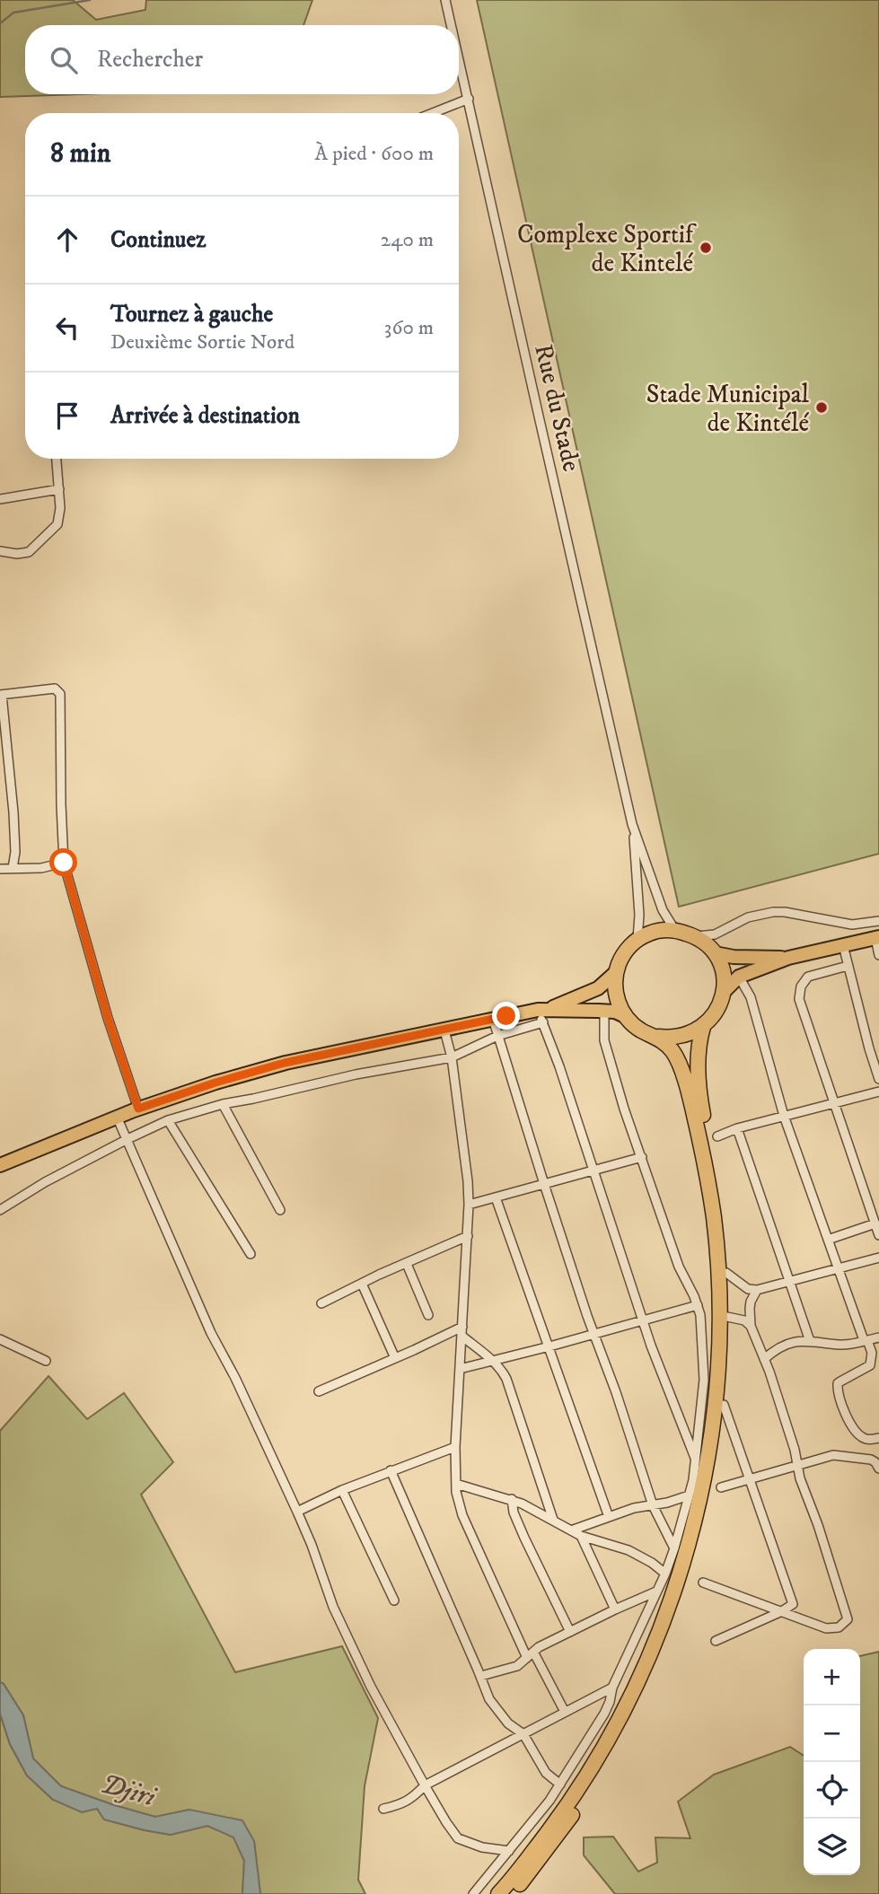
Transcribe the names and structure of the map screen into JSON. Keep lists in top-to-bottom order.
{
  "streets": {
    "street": ["Rue du Stade"]
  },
  "water": ["Djiri"],
  "places": ["Complexe Sportif de Kintelé", "Stade Municipal de Kintélé"],
  "page": {
    "search": "Rechercher",
    "heading": ["8 min", "À pied · 600 m"],
    "list": [
      ["Continuez", "240 m"],
      ["Tournez à gauche", "Deuxième Sortie Nord", "360 m"],
      "Arrivée à destination"
    ],
    "map_buttons": ["+", "−"]
  }
}
